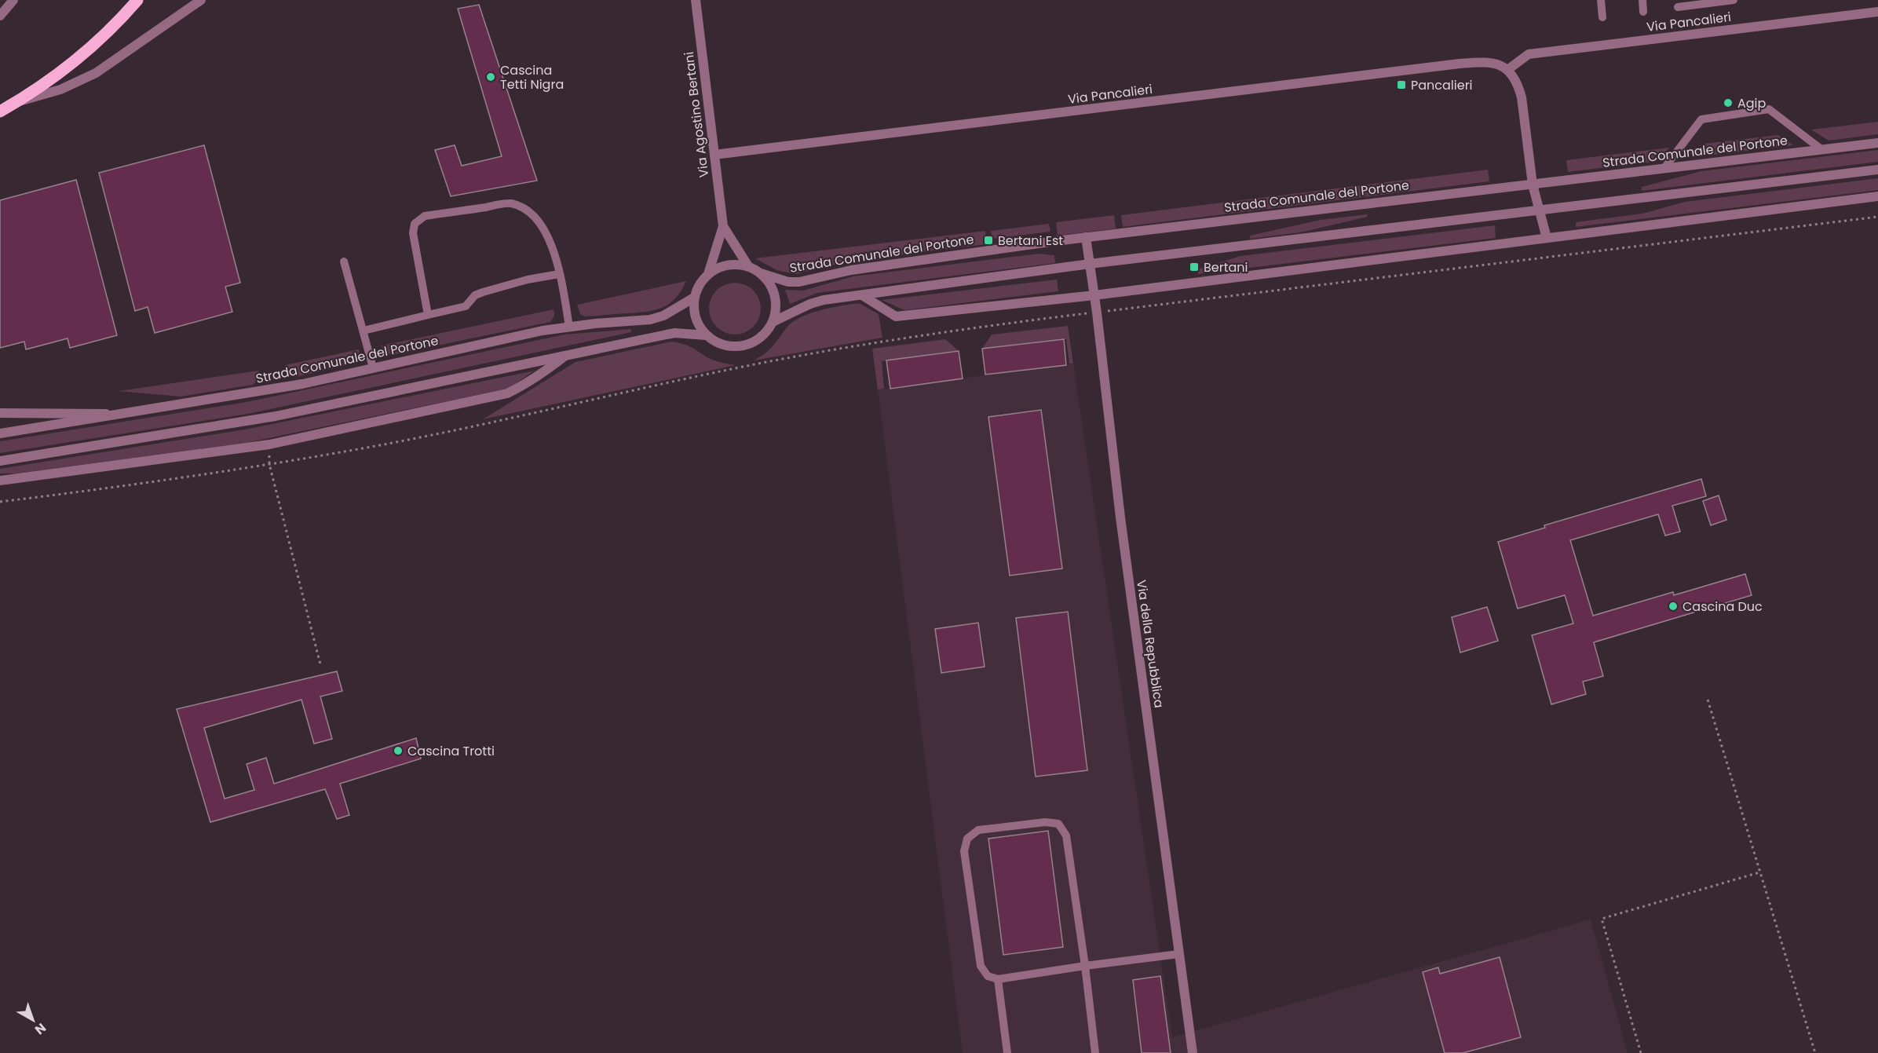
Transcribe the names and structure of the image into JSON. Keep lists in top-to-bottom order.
{
  "streets": {
    "street": [
      "Via Pancalieri",
      "Via Agostino Bertani",
      "Strada Comunale del Portone",
      "Via della Repubblica"
    ]
  },
  "crossings": [
    ["Via Pancalieri", "Via Agostino Bertani"],
    ["Via Agostino Bertani", "Strada Comunale del Portone"],
    ["Strada Comunale del Portone", "Via della Repubblica"]
  ],
  "places": {
    "other": [
      "Cascina Tetti Nigra",
      "Agip",
      "Cascina Duc",
      "Cascina Trotti"
    ],
    "transit": ["Pancalieri", "Bertani Est", "Bertani"]
  },
  "north": "bottom right"
}
